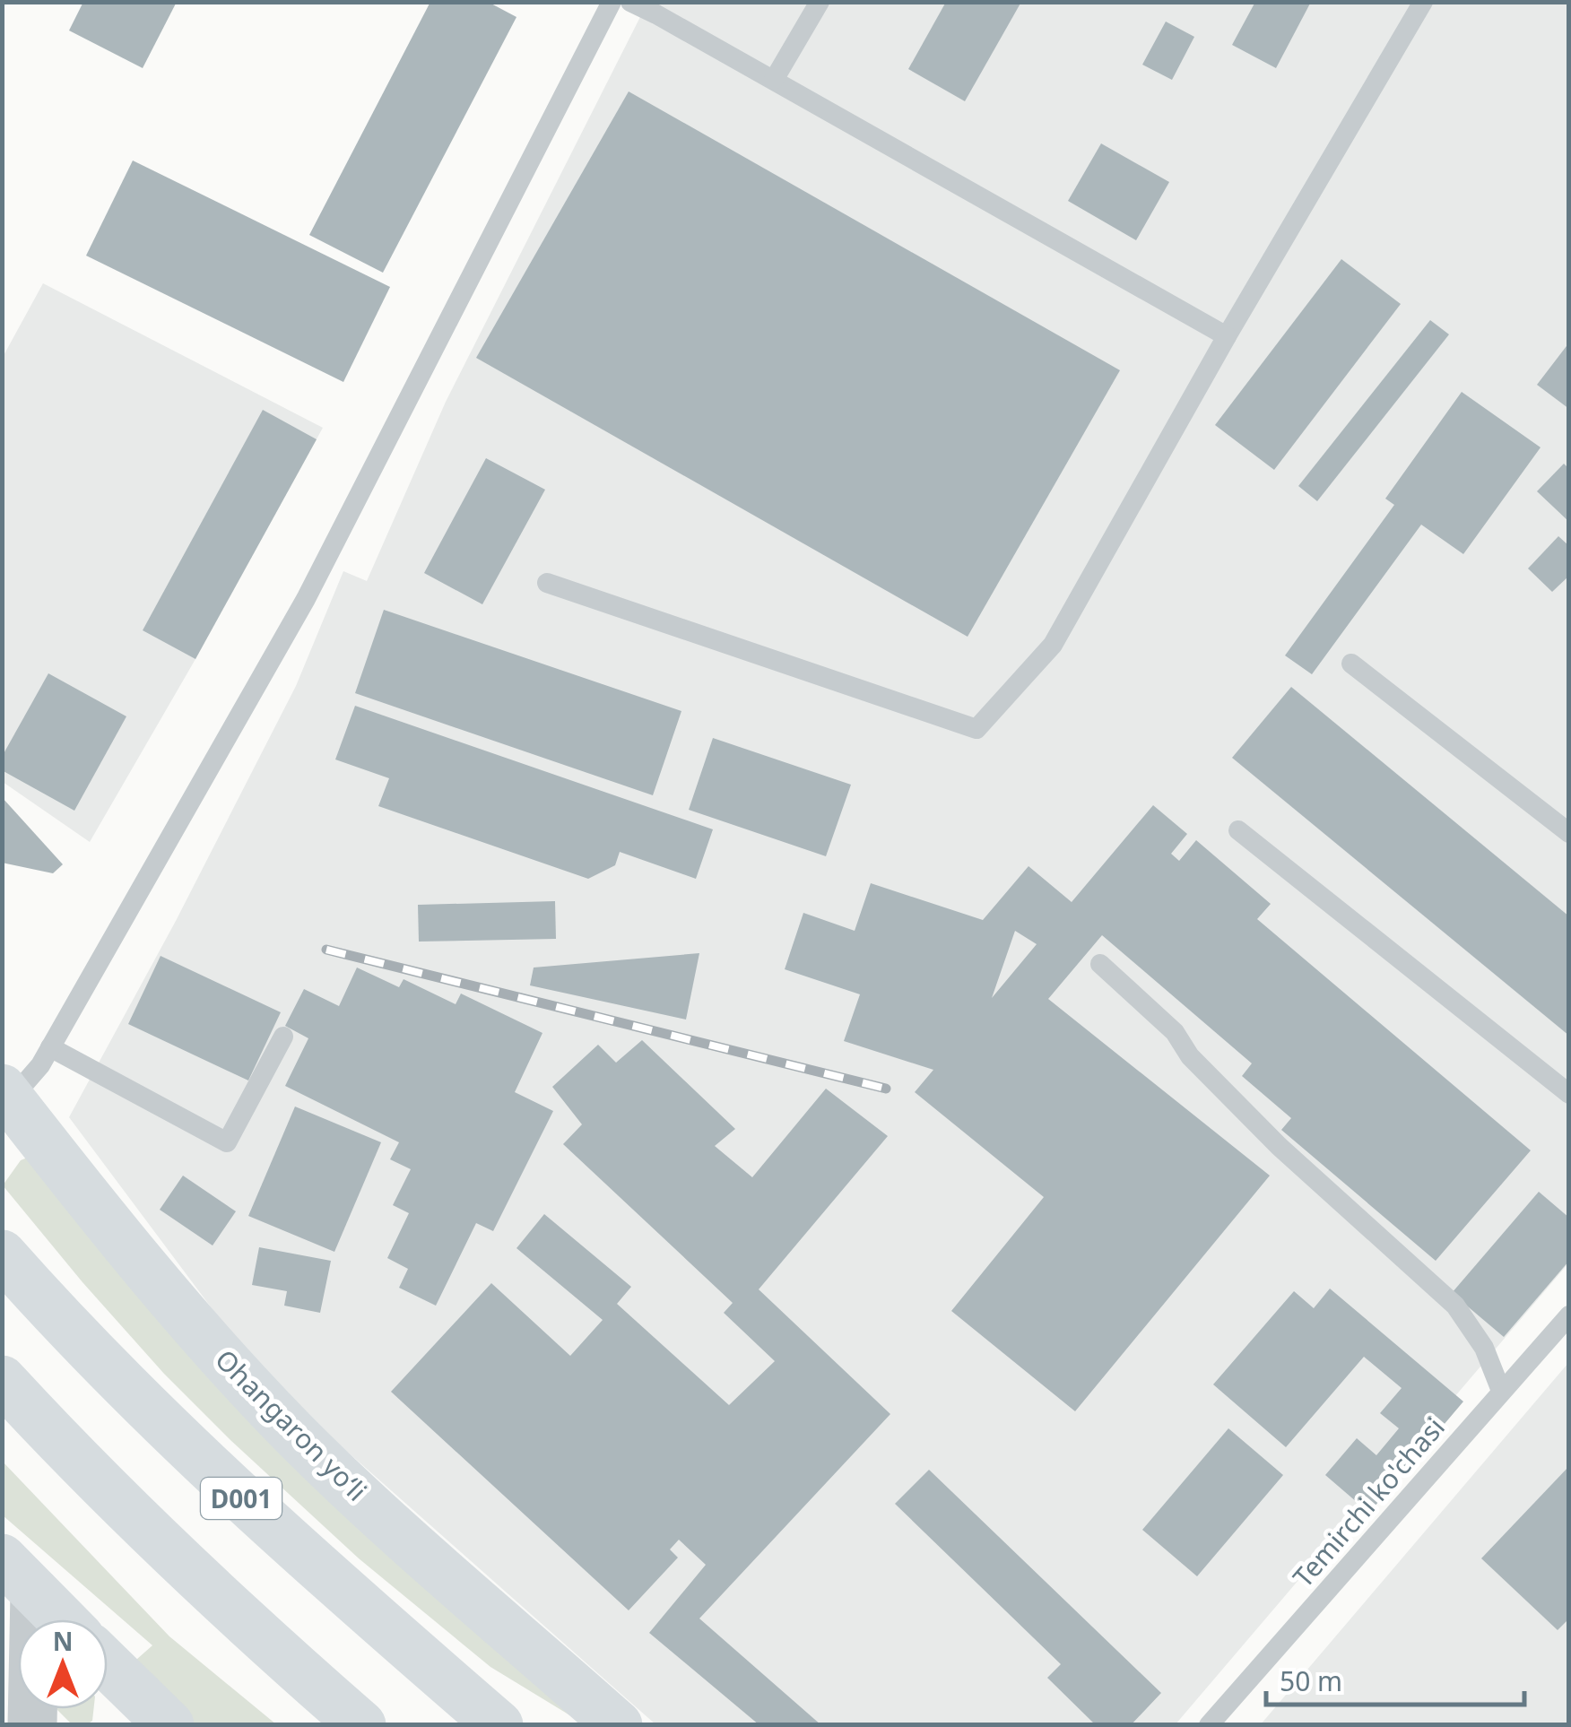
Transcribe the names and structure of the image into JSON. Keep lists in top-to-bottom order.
{
  "streets": {
    "main road": ["Ohangaron yoʻli", "D001"],
    "lane": ["Temirchi ko'chasi"]
  },
  "scale_bar": "50 m",
  "north": "top"
}
